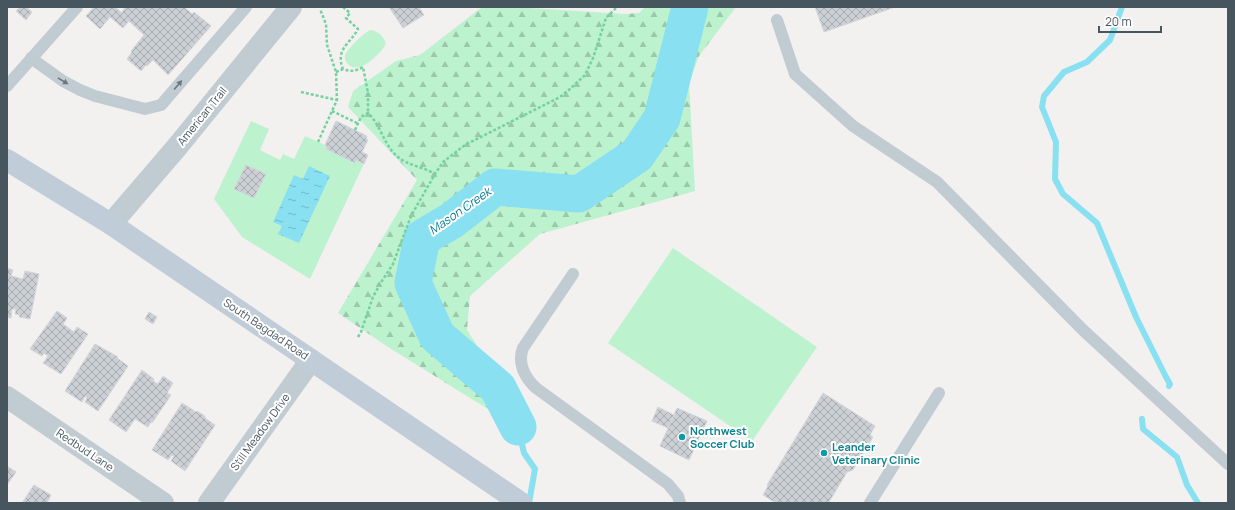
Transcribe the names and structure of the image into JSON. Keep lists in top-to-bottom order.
{
  "streets": {
    "main road": ["South Bagdad Road"],
    "street": ["American Trail", "Still Meadow Drive", "Redbud Lane"]
  },
  "crossings": [
    ["American Trail", "South Bagdad Road"],
    ["South Bagdad Road", "Still Meadow Drive"]
  ],
  "water": ["Mason Creek"],
  "places": ["Northwest Soccer Club", "Leander Veterinary Clinic"],
  "scale_bar": "20 m"
}
